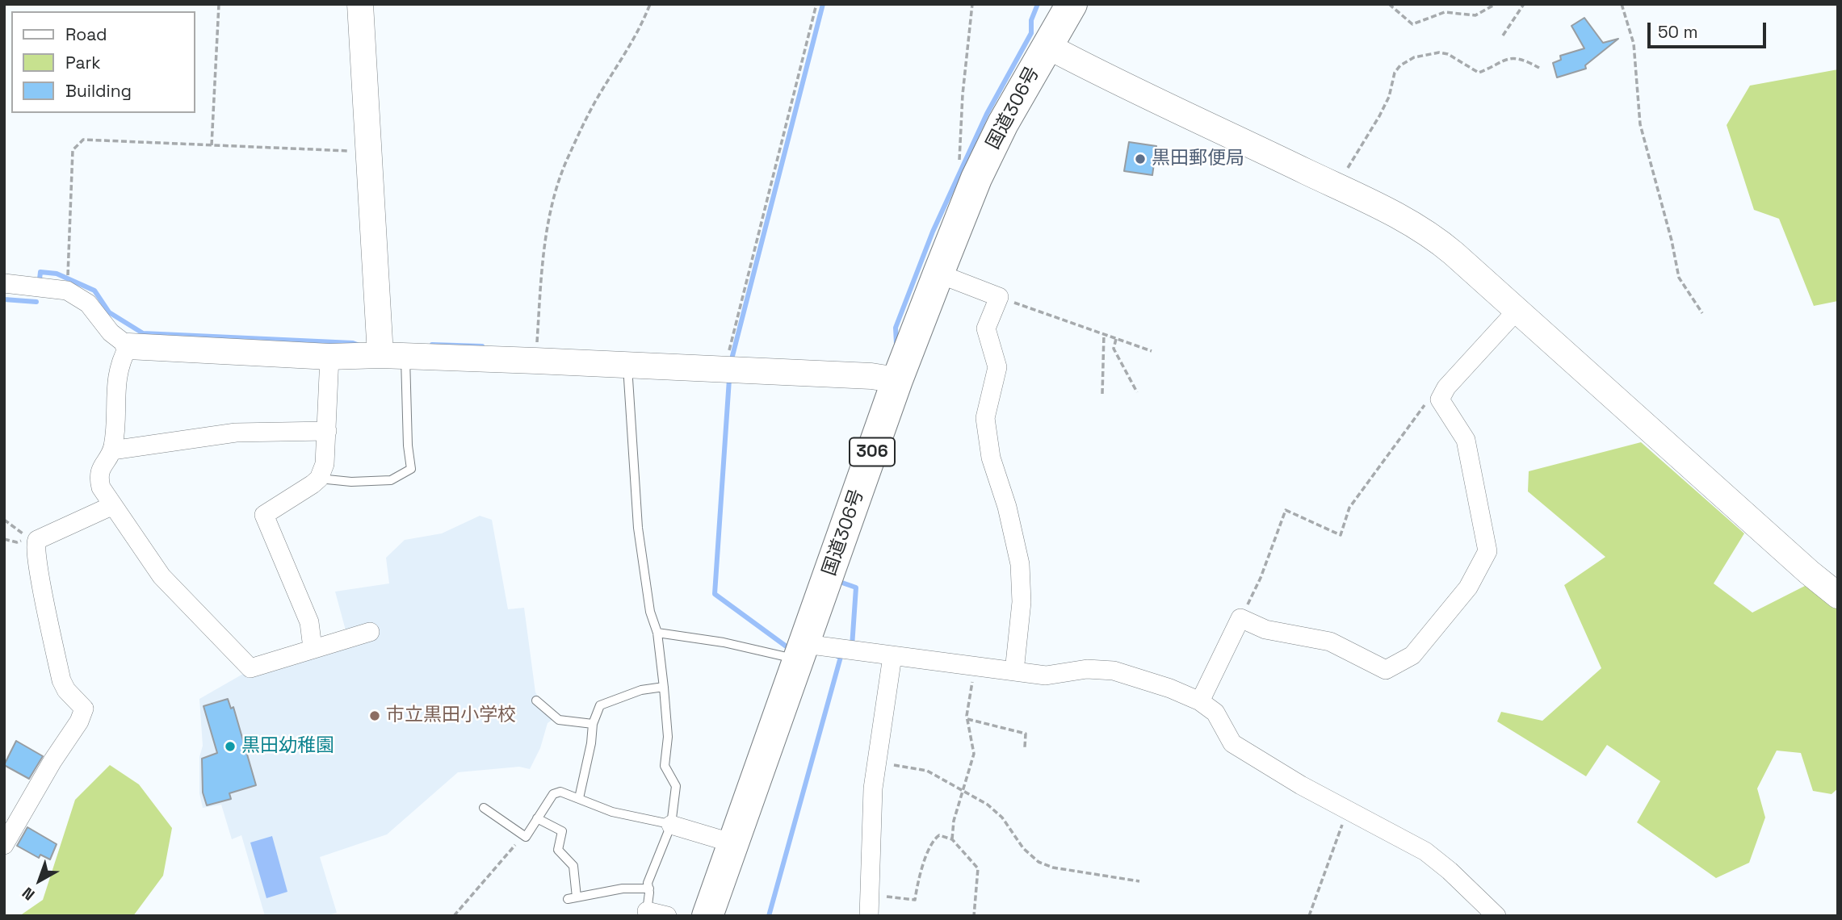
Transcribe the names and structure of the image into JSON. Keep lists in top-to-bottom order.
{
  "streets": {
    "highway": ["国道306号", "306"]
  },
  "places": ["黒田郵便局", "市立黒田小学校", "黒田幼稚園"],
  "legend": ["Road", "Park", "Building"],
  "scale_bar": "50 m",
  "north": "bottom left"
}
